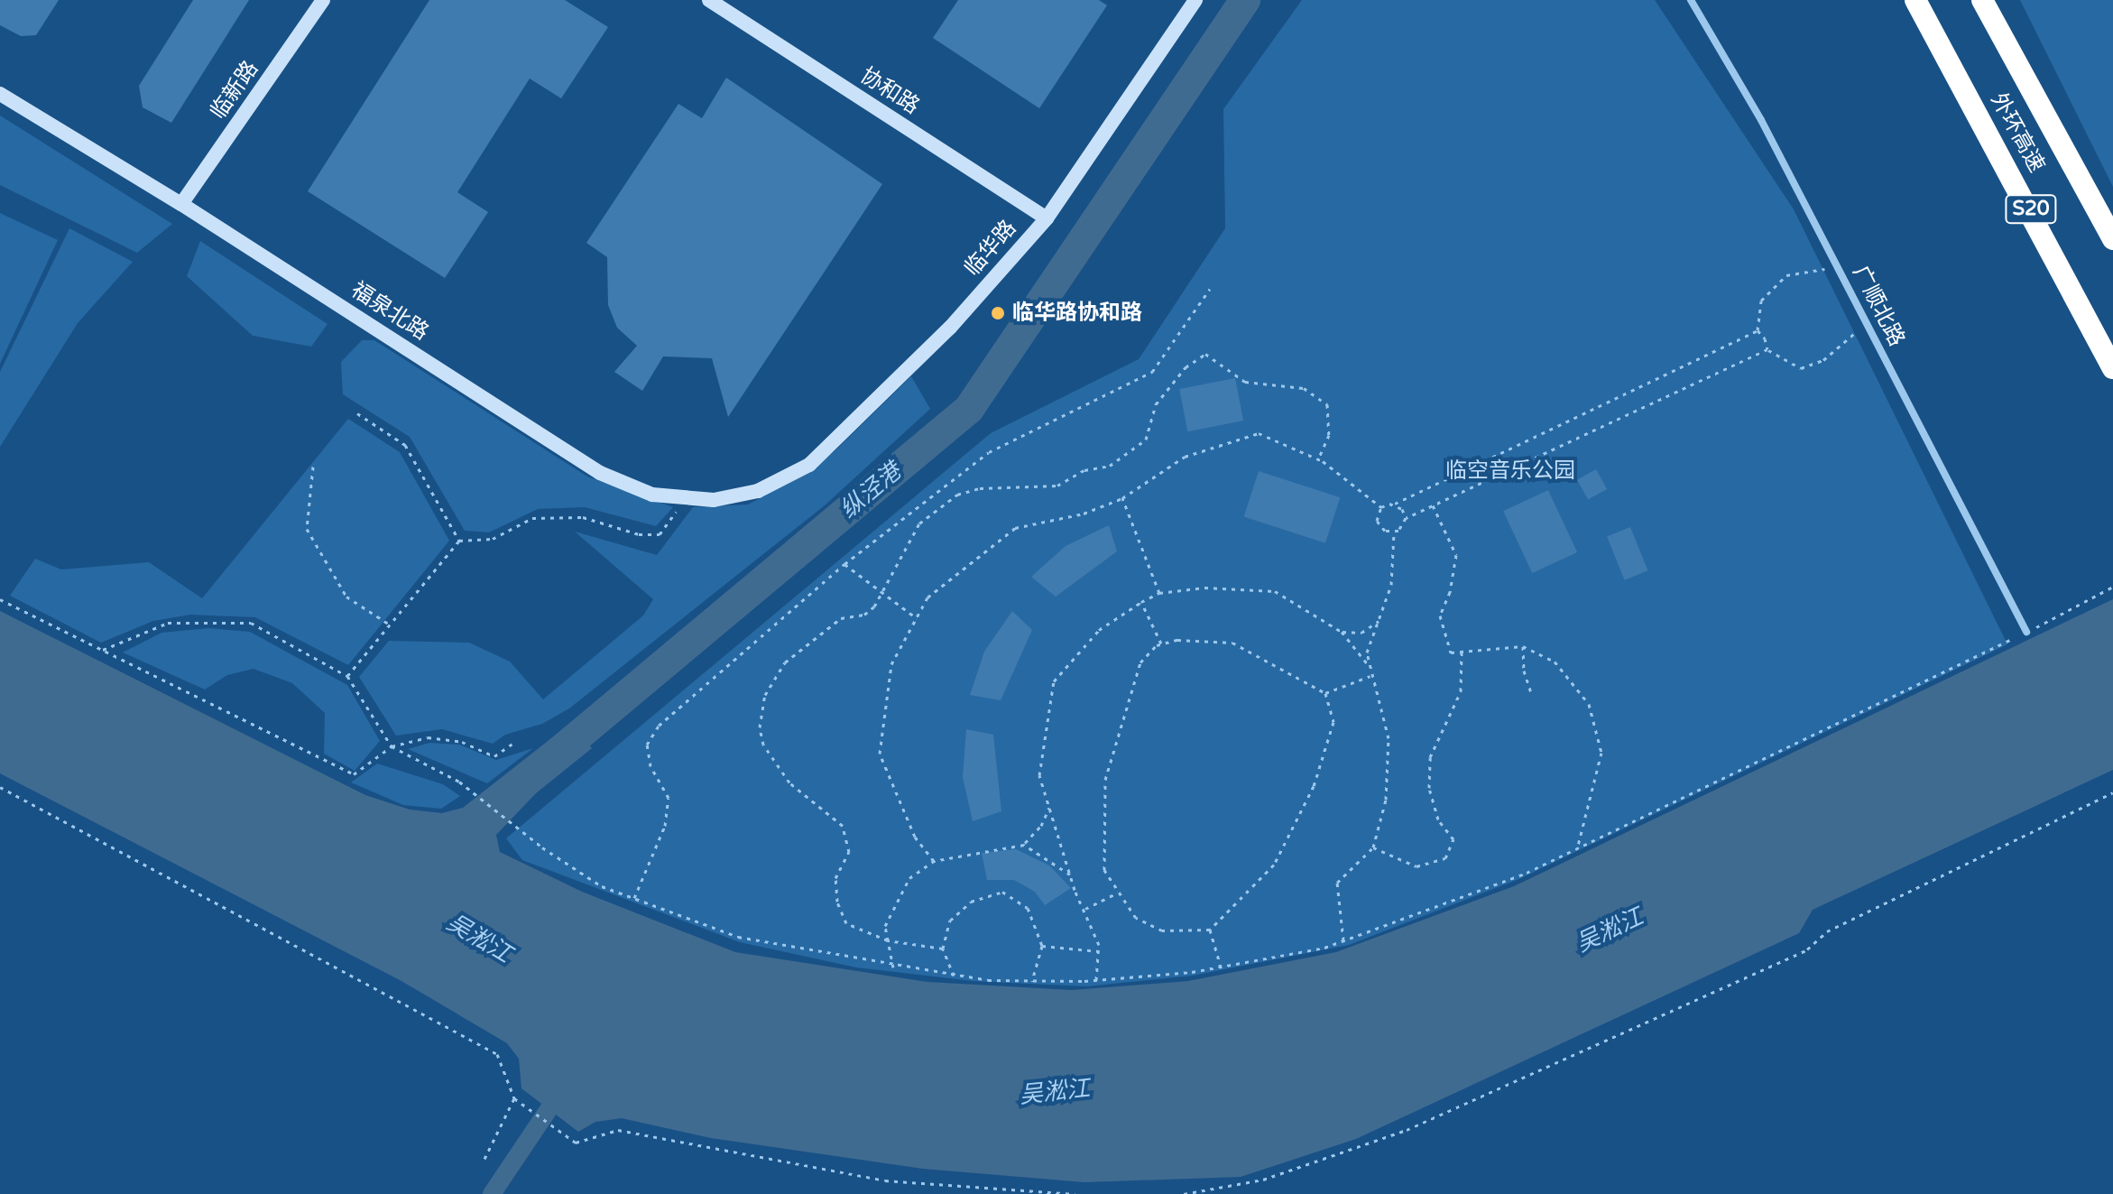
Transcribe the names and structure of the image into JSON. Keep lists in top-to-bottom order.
{
  "streets": {
    "highway": ["外环高速", "S20"],
    "street": [
      "临新路",
      "协和路",
      "临华路",
      "广顺北路",
      "福泉北路"
    ]
  },
  "crossings": [
    ["临新路", "福泉北路"],
    ["协和路", "临华路"],
    ["临华路", "福泉北路"]
  ],
  "water": ["纵泾港", "吴淞江"],
  "parks": ["临空音乐公园"],
  "places": ["临华路协和路"]
}
